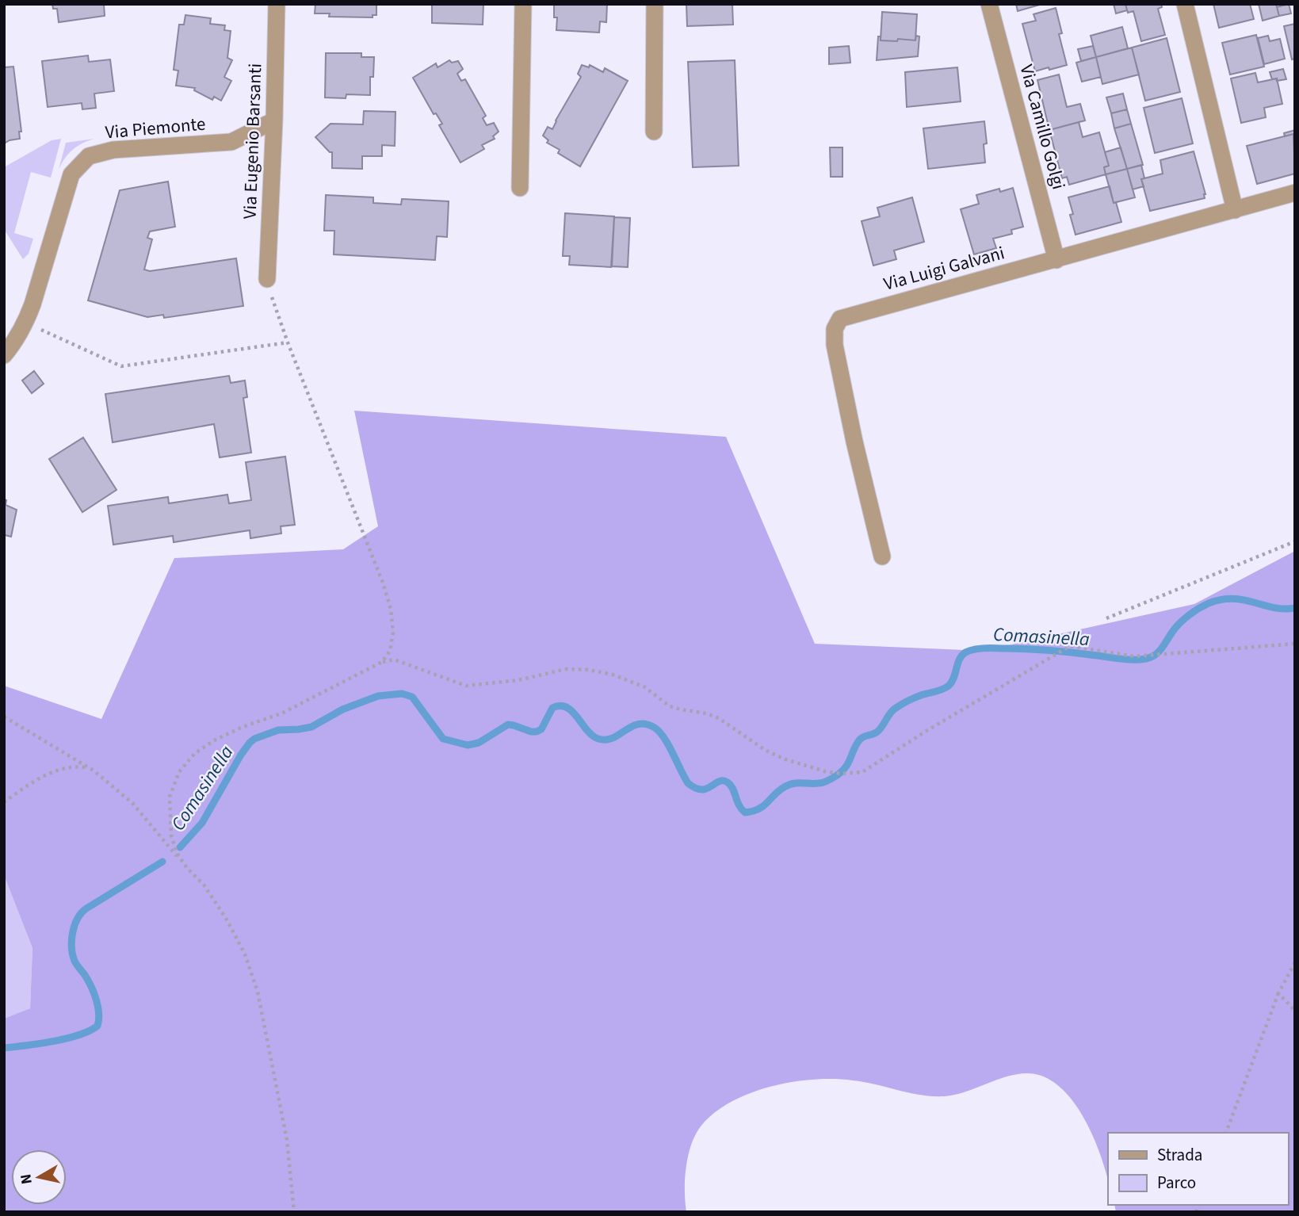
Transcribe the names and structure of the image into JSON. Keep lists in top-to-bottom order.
{
  "streets": {
    "street": [
      "Via Camillo Golgi",
      "Via Piemonte",
      "Via Eugenio Barsanti",
      "Via Luigi Galvani"
    ]
  },
  "crossings": [
    ["Via Camillo Golgi", "Via Luigi Galvani"],
    ["Via Piemonte", "Via Eugenio Barsanti"]
  ],
  "water": ["Comasinella"],
  "legend": ["Strada", "Parco"],
  "north": "left"
}
